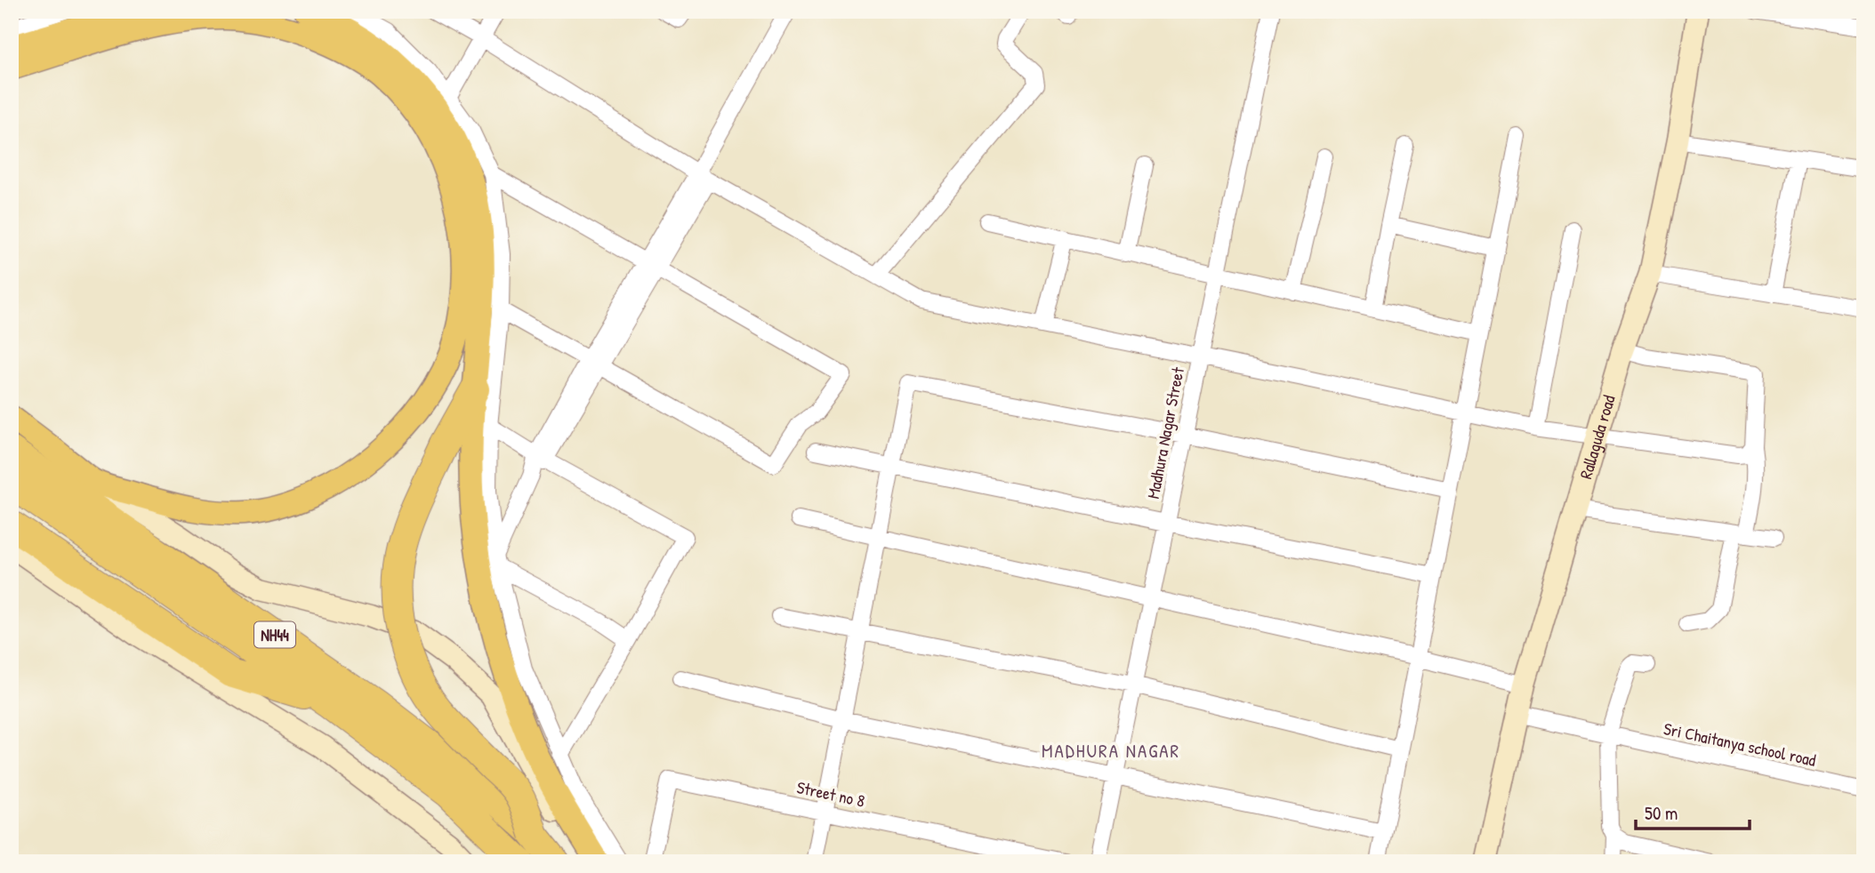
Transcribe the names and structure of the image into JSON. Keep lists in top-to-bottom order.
{
  "streets": {
    "highway": ["NH44"],
    "main road": ["Rallaguda road"],
    "street": ["Madhura Nagar Street", "Sri Chaitanya school road", "Street no 8"]
  },
  "crossings": [
    ["Rallaguda road", "Sri Chaitanya school road"]
  ],
  "districts": ["MADHURA NAGAR"],
  "scale_bar": "50 m"
}
